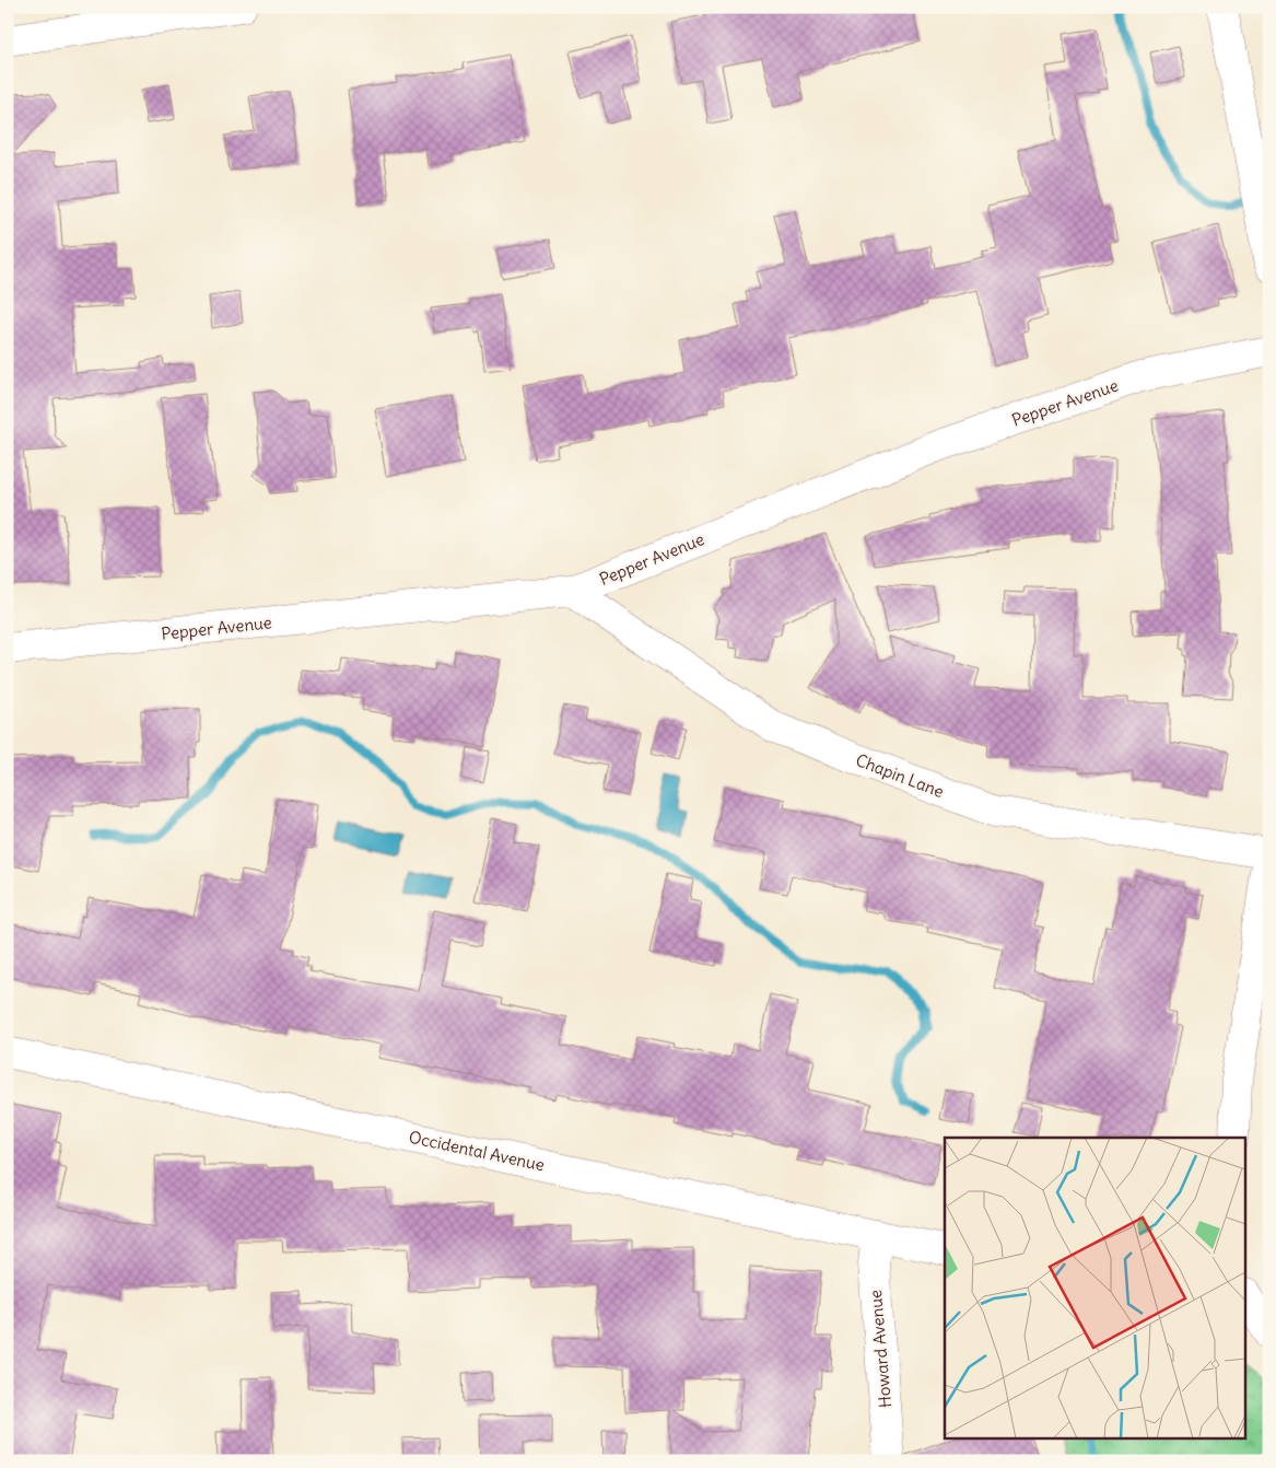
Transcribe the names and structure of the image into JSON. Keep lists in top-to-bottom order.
{
  "streets": {
    "street": [
      "Pepper Avenue",
      "Chapin Lane",
      "Occidental Avenue",
      "Howard Avenue"
    ]
  },
  "crossings": [
    ["Pepper Avenue", "Chapin Lane"],
    ["Occidental Avenue", "Howard Avenue"]
  ]
}
